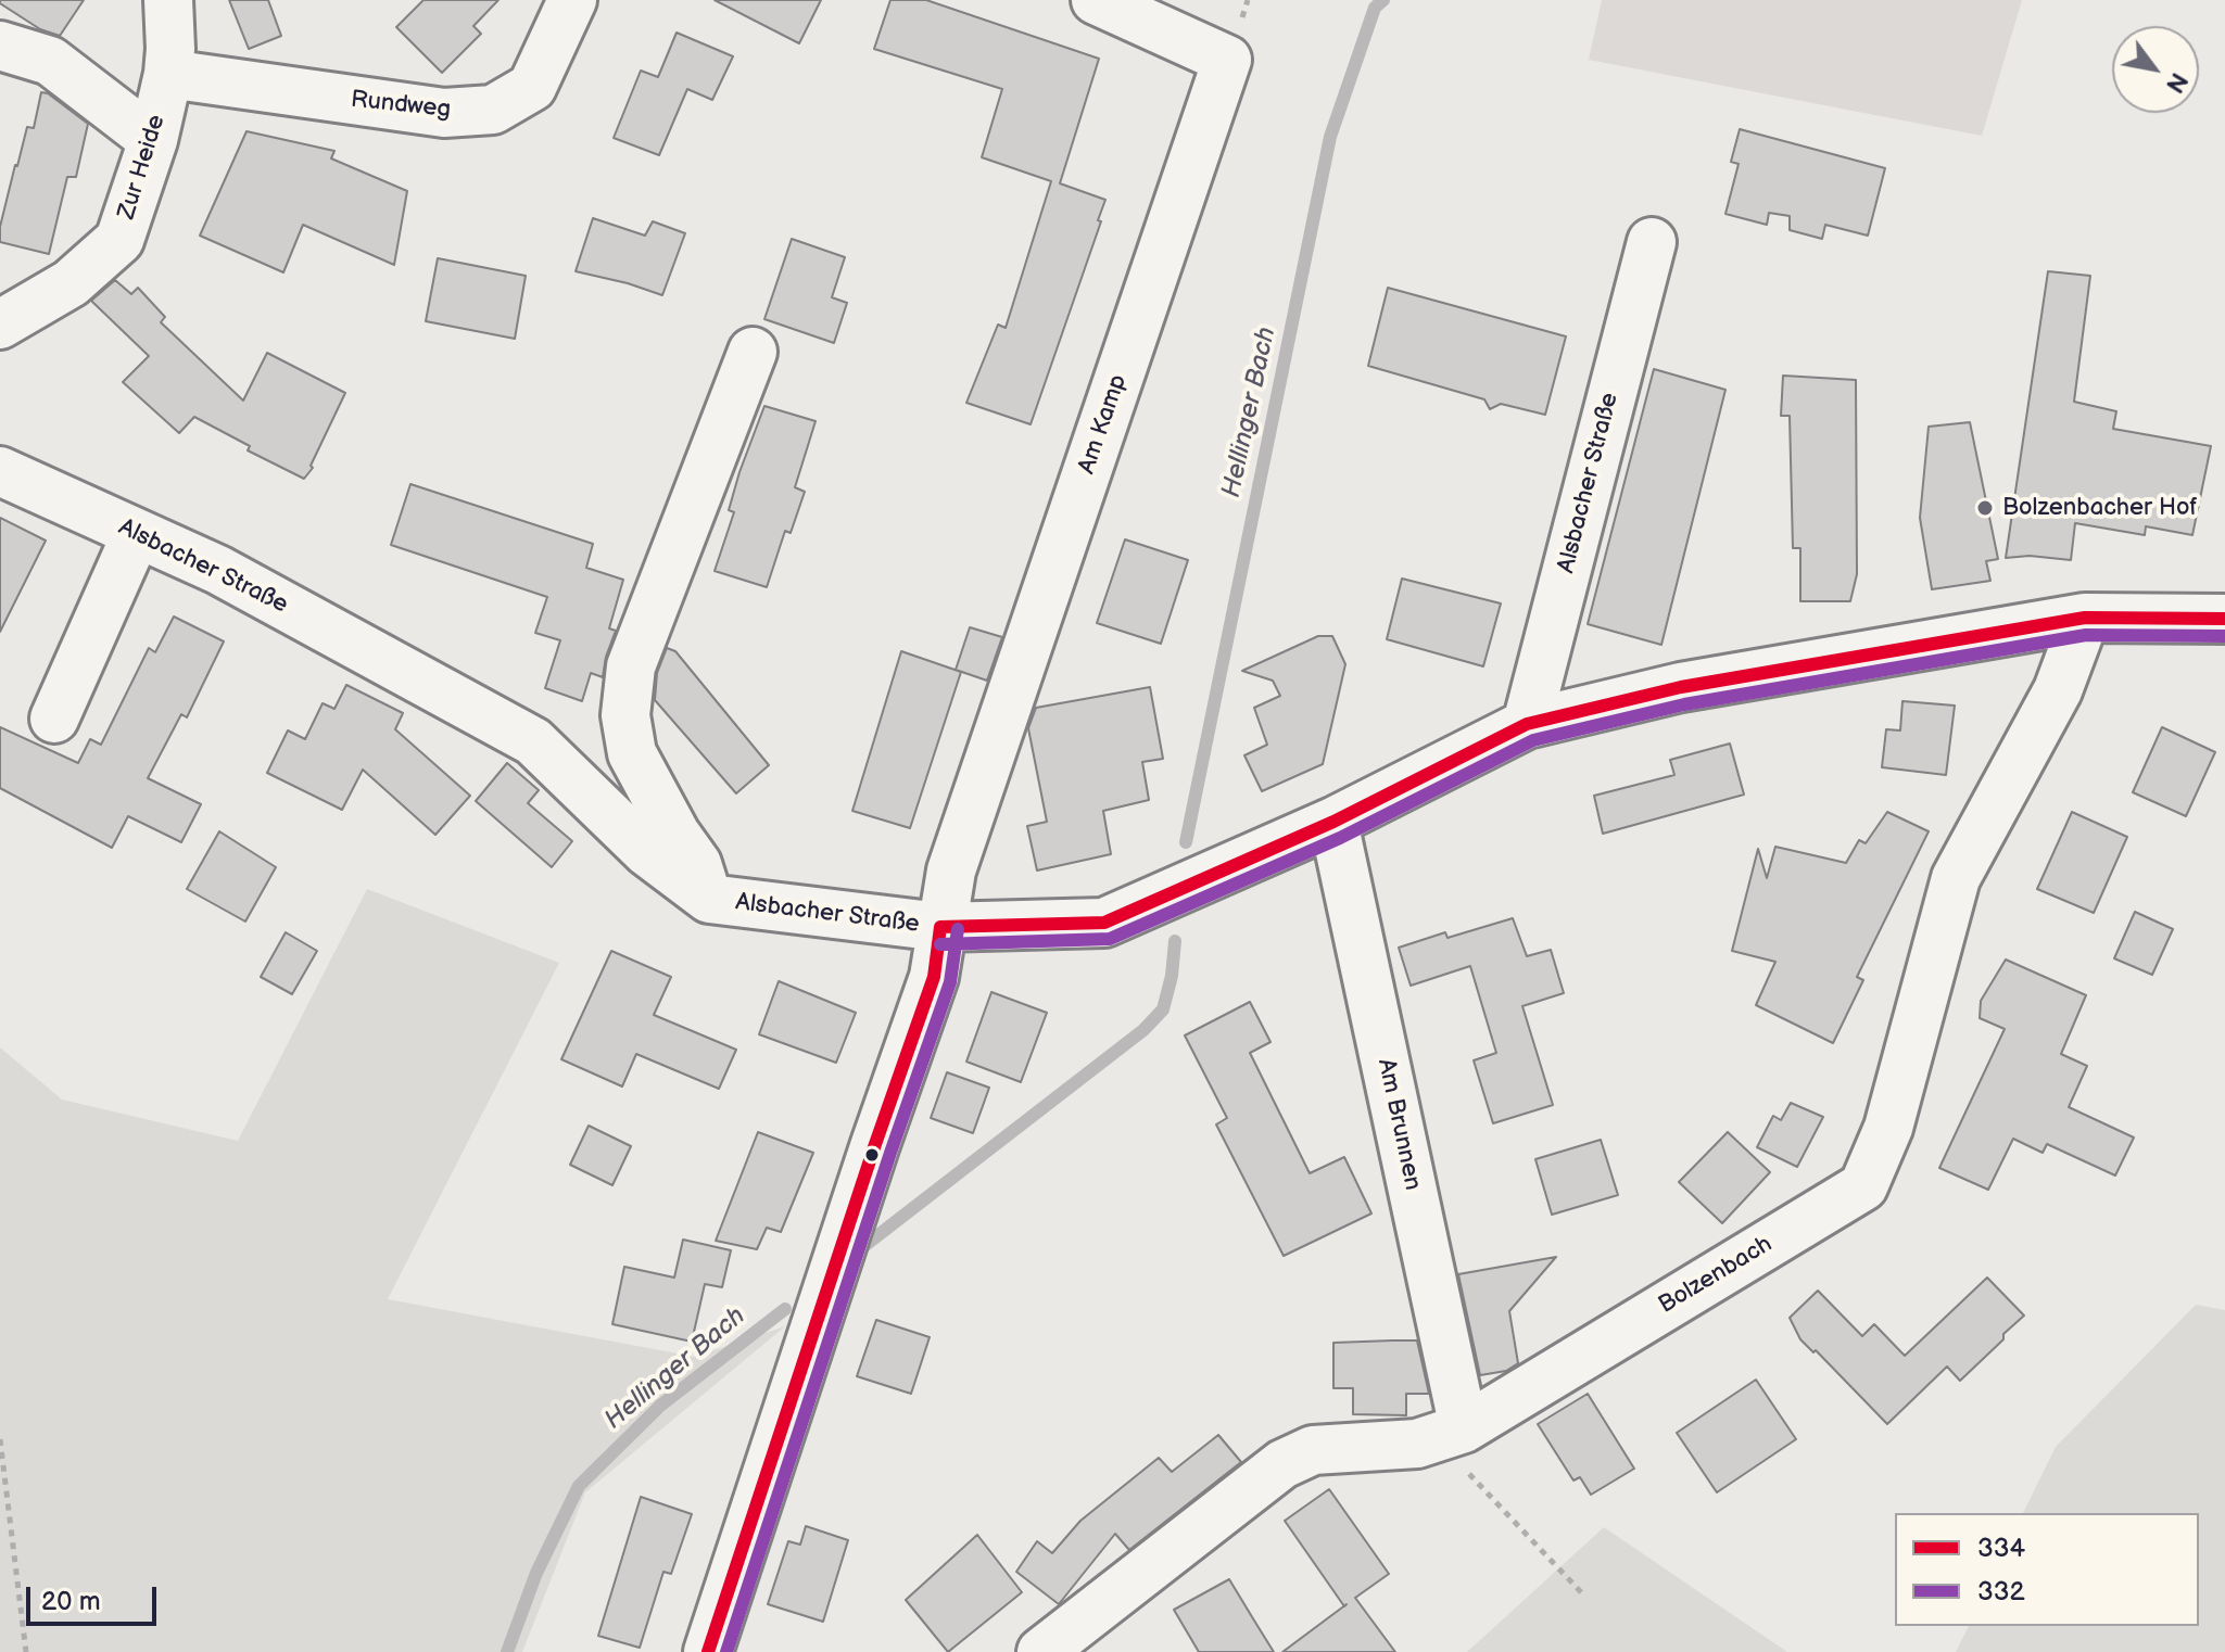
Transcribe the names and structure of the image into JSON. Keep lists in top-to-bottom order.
{
  "streets": {
    "street": [
      "Rundweg",
      "Zur Heide",
      "Am Kamp",
      "Alsbacher Straße",
      "Am Brunnen",
      "Bolzenbach"
    ]
  },
  "crossings": [
    ["Rundweg", "Zur Heide"],
    ["Am Kamp", "Alsbacher Straße"],
    ["Alsbacher Straße", "Am Brunnen"],
    ["Alsbacher Straße", "Bolzenbach"],
    ["Am Brunnen", "Bolzenbach"]
  ],
  "water": ["Hellinger Bach"],
  "places": ["Bolzenbacher Hof"],
  "lines": ["transit line 334", "transit line 332"],
  "legend": ["334", "332"],
  "scale_bar": "20 m",
  "north": "bottom right"
}
